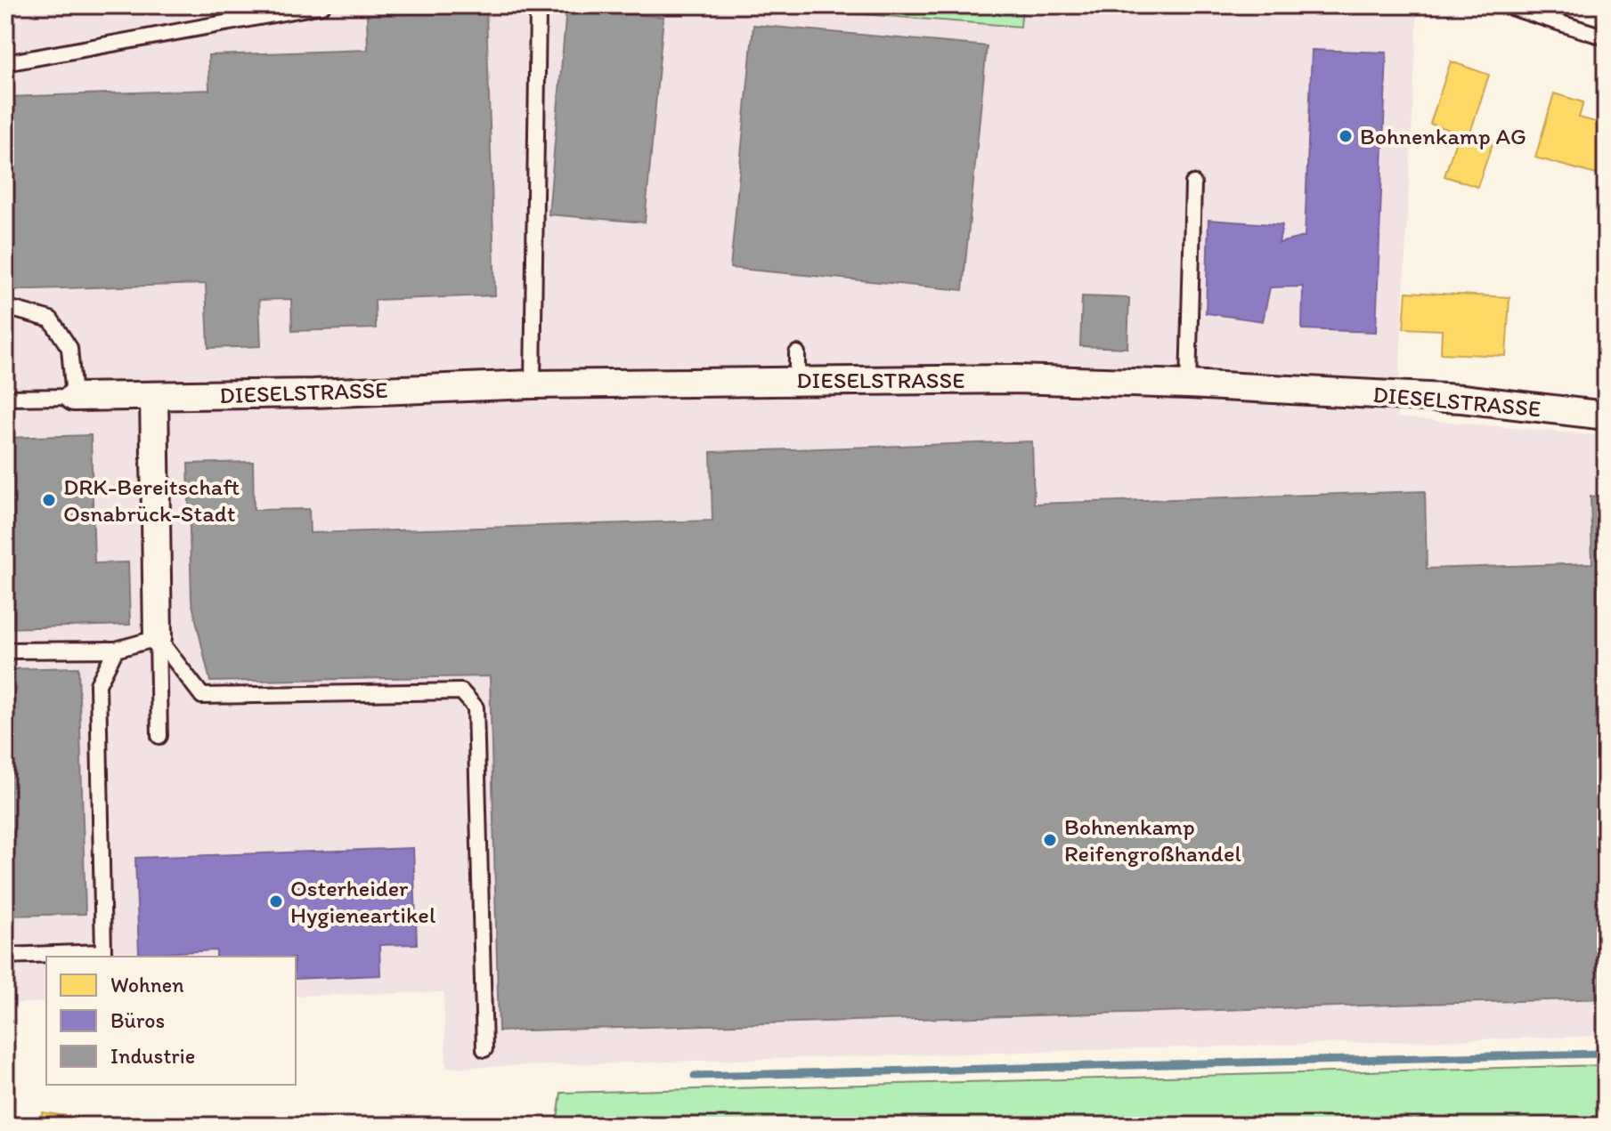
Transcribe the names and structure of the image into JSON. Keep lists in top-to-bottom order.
{
  "streets": {
    "street": ["DIESELSTRASSE"]
  },
  "places": [
    "Bohnenkamp AG",
    "DRK-Bereitschaft Osnabrück-Stadt",
    "Bohnenkamp Reifengroßhandel",
    "Osterheider Hygieneartikel"
  ],
  "legend": ["Wohnen", "Büros", "Industrie"]
}
